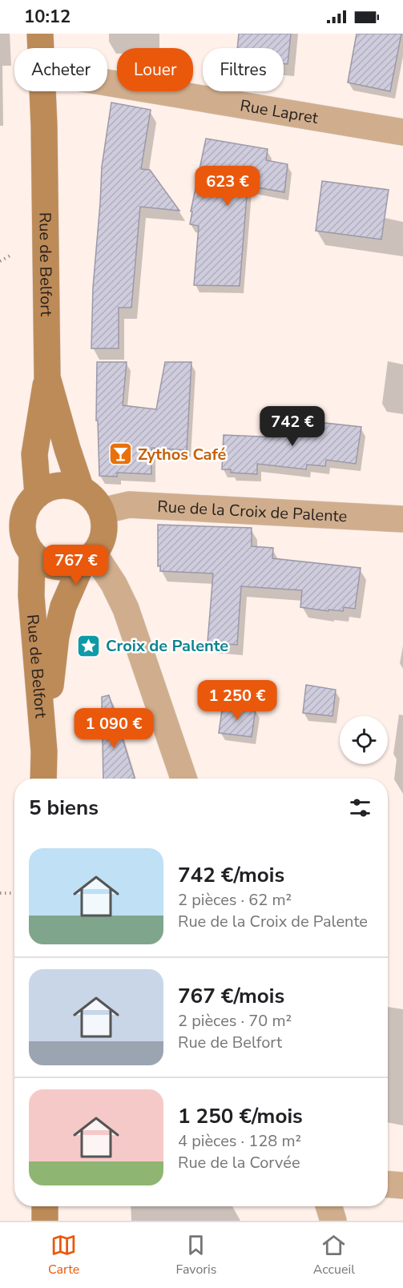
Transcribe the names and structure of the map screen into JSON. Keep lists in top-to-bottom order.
{
  "streets": {
    "main road": ["Rue de Belfort"],
    "street": ["Rue Lapret", "Rue de la Croix de Palente"]
  },
  "crossings": [
    ["Rue de Belfort", "Rue de la Croix de Palente"]
  ],
  "places": {
    "bar": ["Zythos Café"],
    "place": ["Croix de Palente"]
  },
  "page": {
    "status": "10:12",
    "chip": ["Acheter", "Louer", "Filtres"],
    "price": [
      "623 €",
      "742 €",
      "767 €",
      "1 250 €",
      "1 090 €"
    ],
    "heading": "5 biens",
    "list": [
      {
        "name": "742 €/mois",
        "note": "2 pièces · 62 m² · Rue de la Croix de Palente"
      },
      {
        "name": "767 €/mois",
        "note": "2 pièces · 70 m² · Rue de Belfort"
      },
      {
        "name": "1 250 €/mois",
        "note": "4 pièces · 128 m² · Rue de la Corvée"
      }
    ],
    "tabs": ["Carte", "Favoris", "Accueil"]
  }
}
